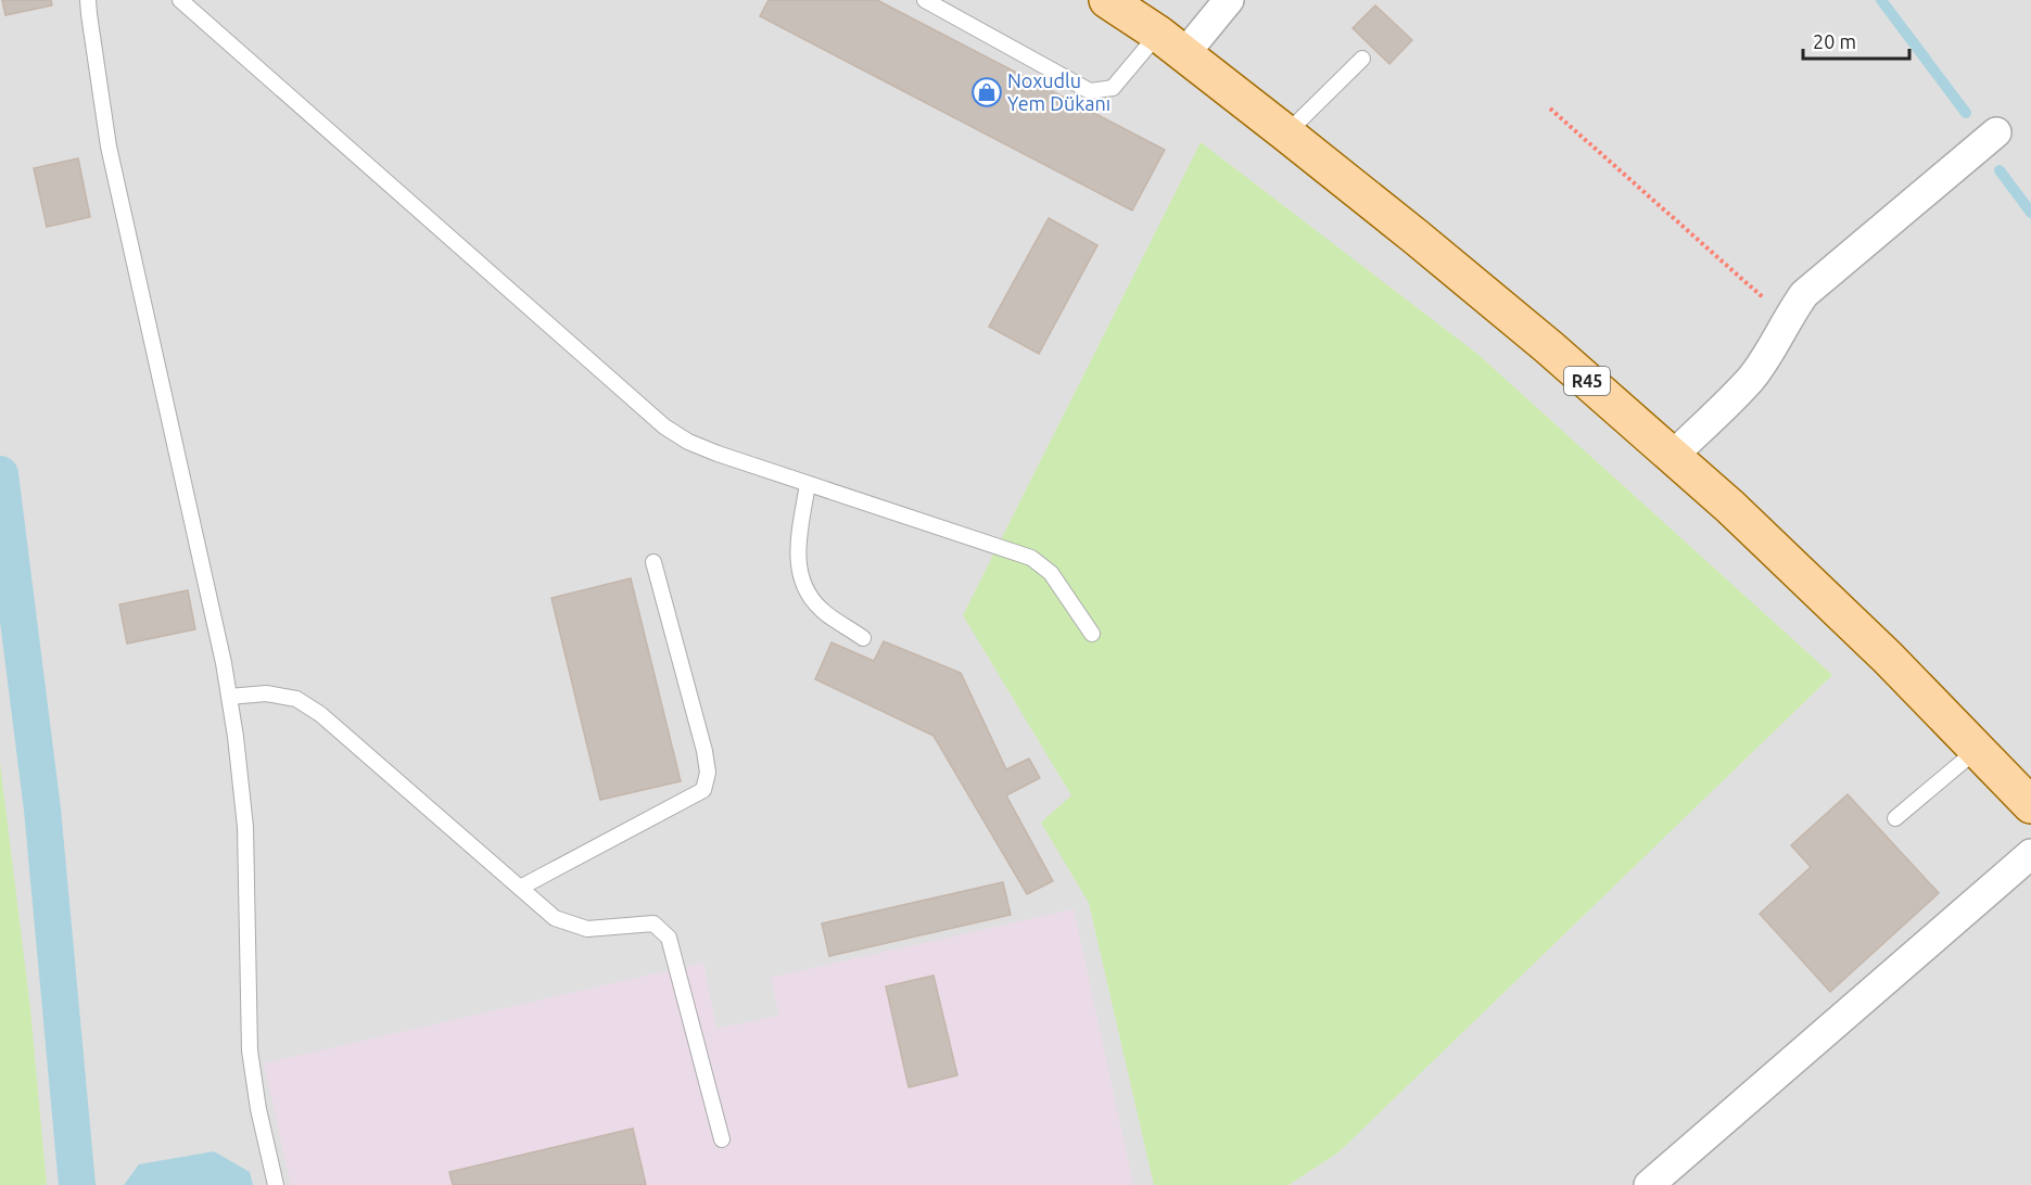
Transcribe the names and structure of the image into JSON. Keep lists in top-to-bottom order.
{
  "streets": {
    "main road": ["R45"]
  },
  "places": {
    "shop": ["Noxudlu Yem Dükanı"]
  },
  "scale_bar": "20 m"
}
